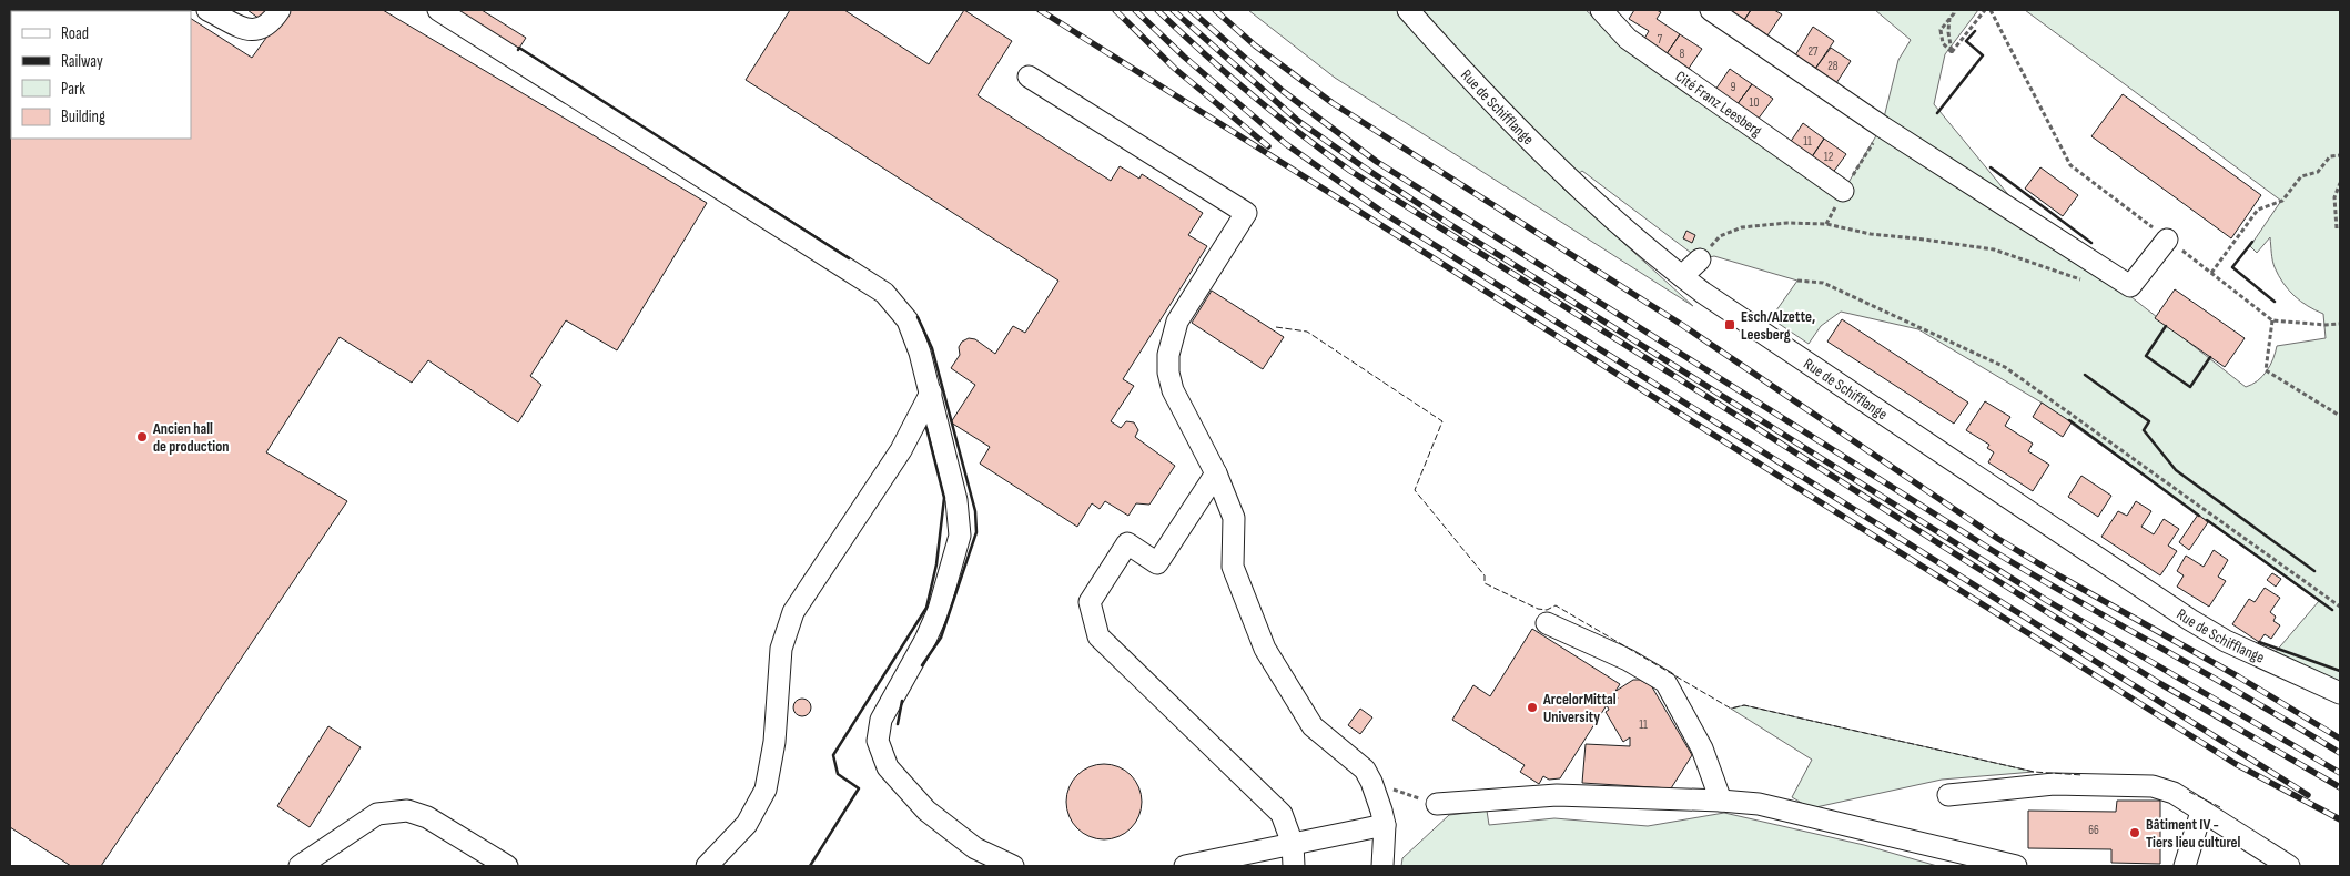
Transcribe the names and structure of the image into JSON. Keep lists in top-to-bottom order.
{
  "streets": {
    "street": ["Cité Franz Leesberg", "Rue de Schifflange"]
  },
  "places": {
    "transit": ["Esch/Alzette, Leesberg"],
    "other": ["Ancien hall de production", "ArcelorMittal University", "Bâtiment IV - Tiers lieu culturel"]
  },
  "house_numbers": [
    "7",
    "27",
    "8",
    "28",
    "9",
    "10",
    "11",
    "12",
    "11",
    "66"
  ],
  "legend": [
    "Road",
    "Railway",
    "Park",
    "Building"
  ]
}
